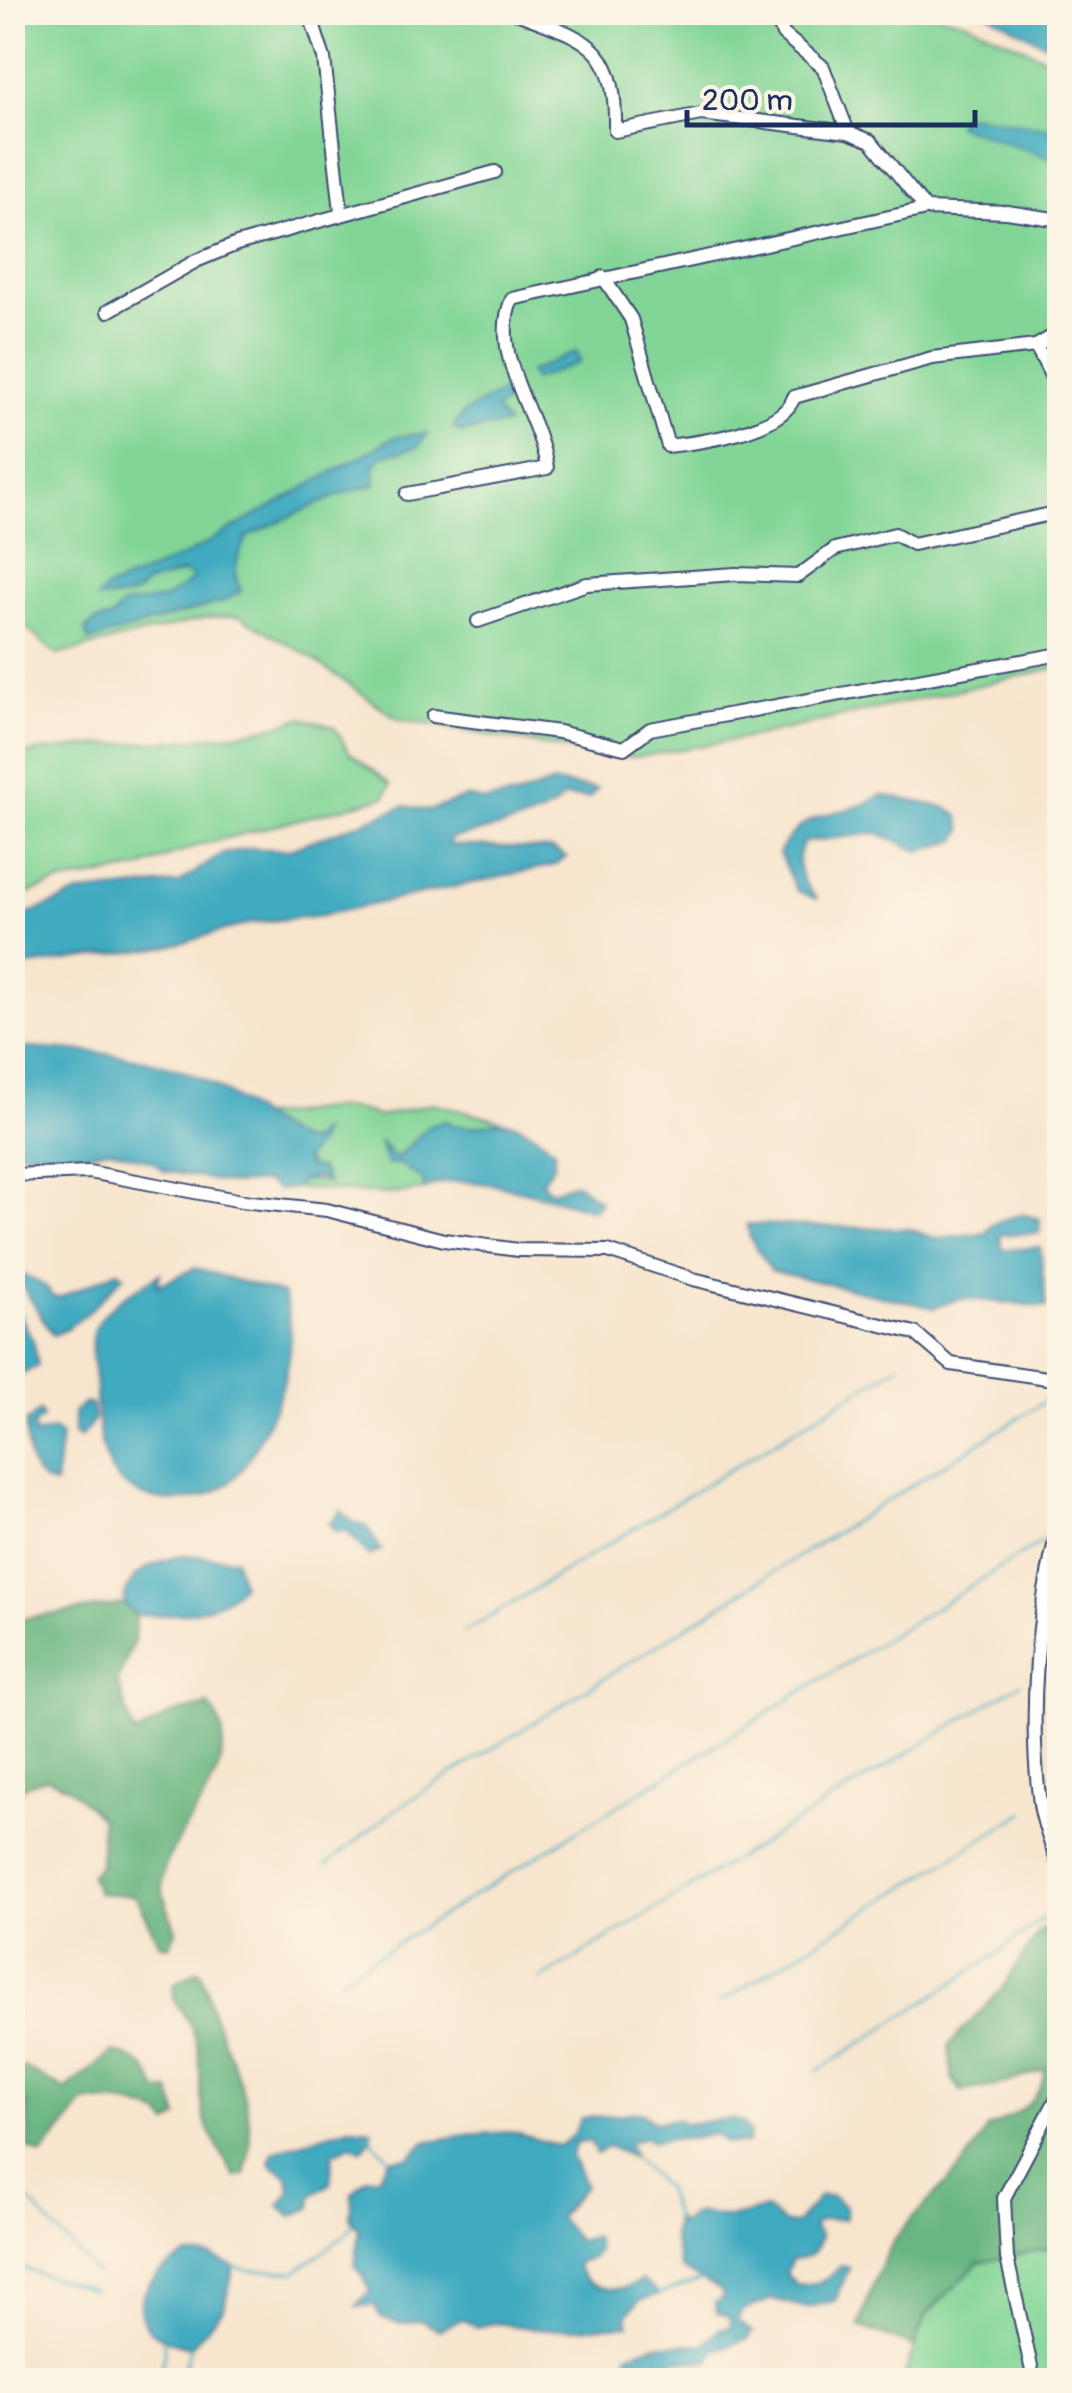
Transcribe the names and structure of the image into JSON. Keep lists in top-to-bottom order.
{
  "scale_bar": "200 m"
}
